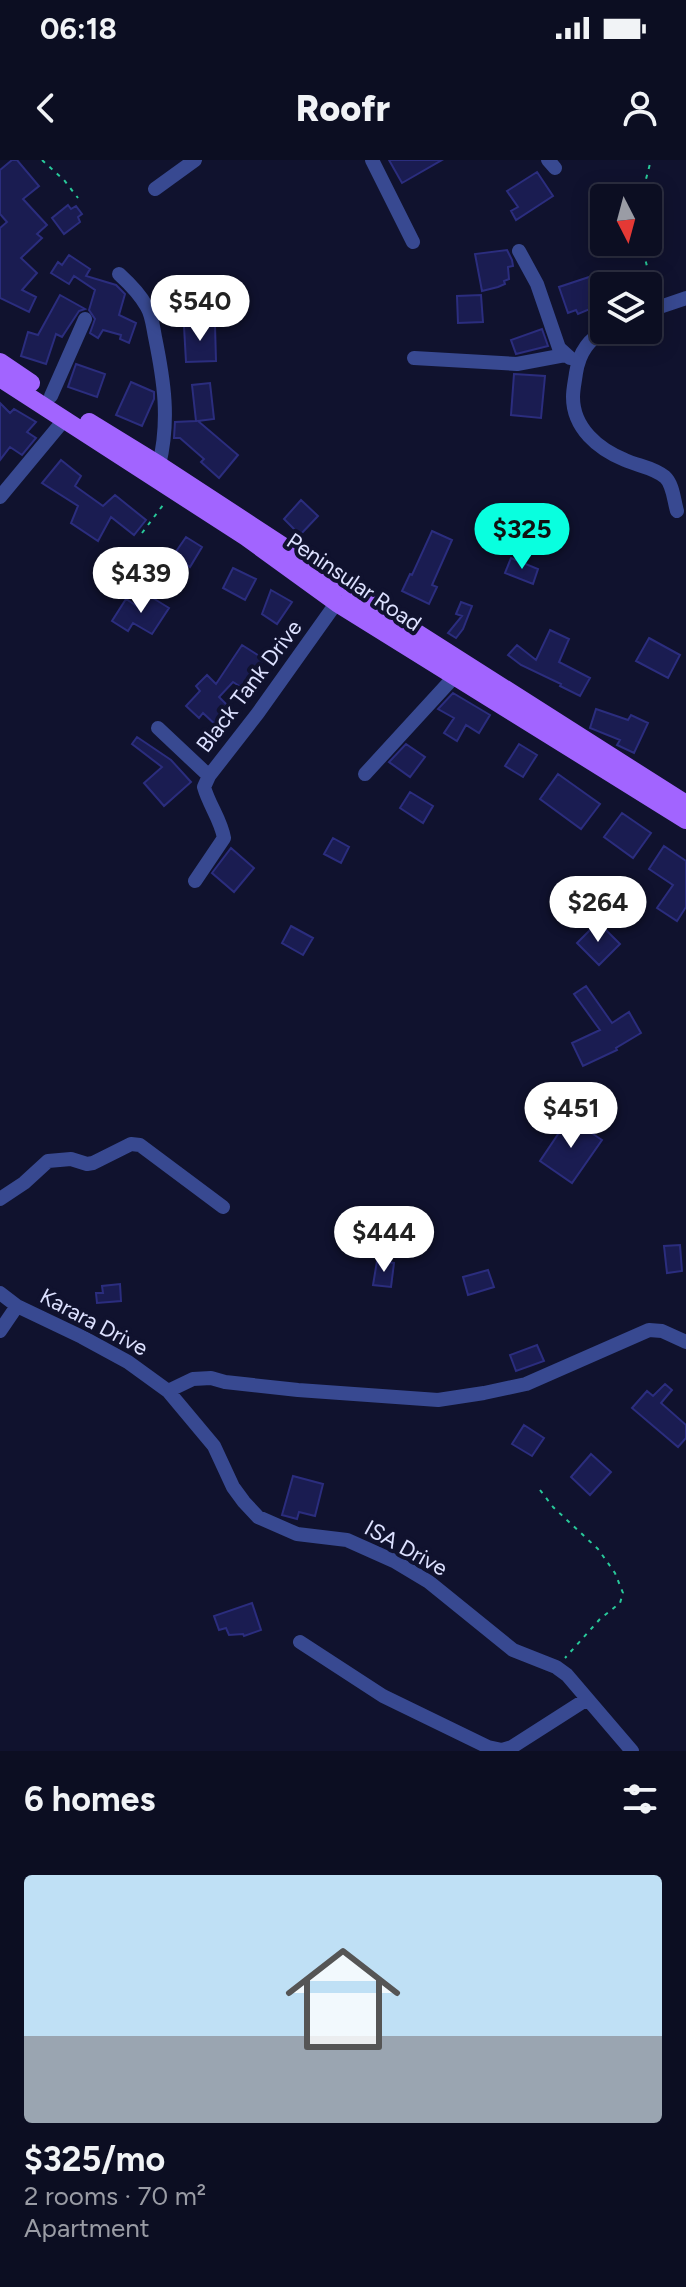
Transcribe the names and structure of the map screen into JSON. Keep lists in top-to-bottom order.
{
  "streets": {
    "main road": ["Peninsular Road"],
    "street": ["Black Tank Drive", "Karara Drive", "ISA Drive"]
  },
  "crossings": [
    ["Peninsular Road", "Black Tank Drive"],
    ["Karara Drive", "ISA Drive"]
  ],
  "north": "bottom",
  "page": {
    "status": "06:18",
    "header": "Roofr",
    "price": [
      "$540",
      "$325",
      "$439",
      "$264",
      "$451",
      "$444"
    ],
    "heading": "6 homes",
    "list": [
      {
        "name": "$325/mo",
        "note": "2 rooms · 70 m² · Apartment"
      }
    ]
  }
}
